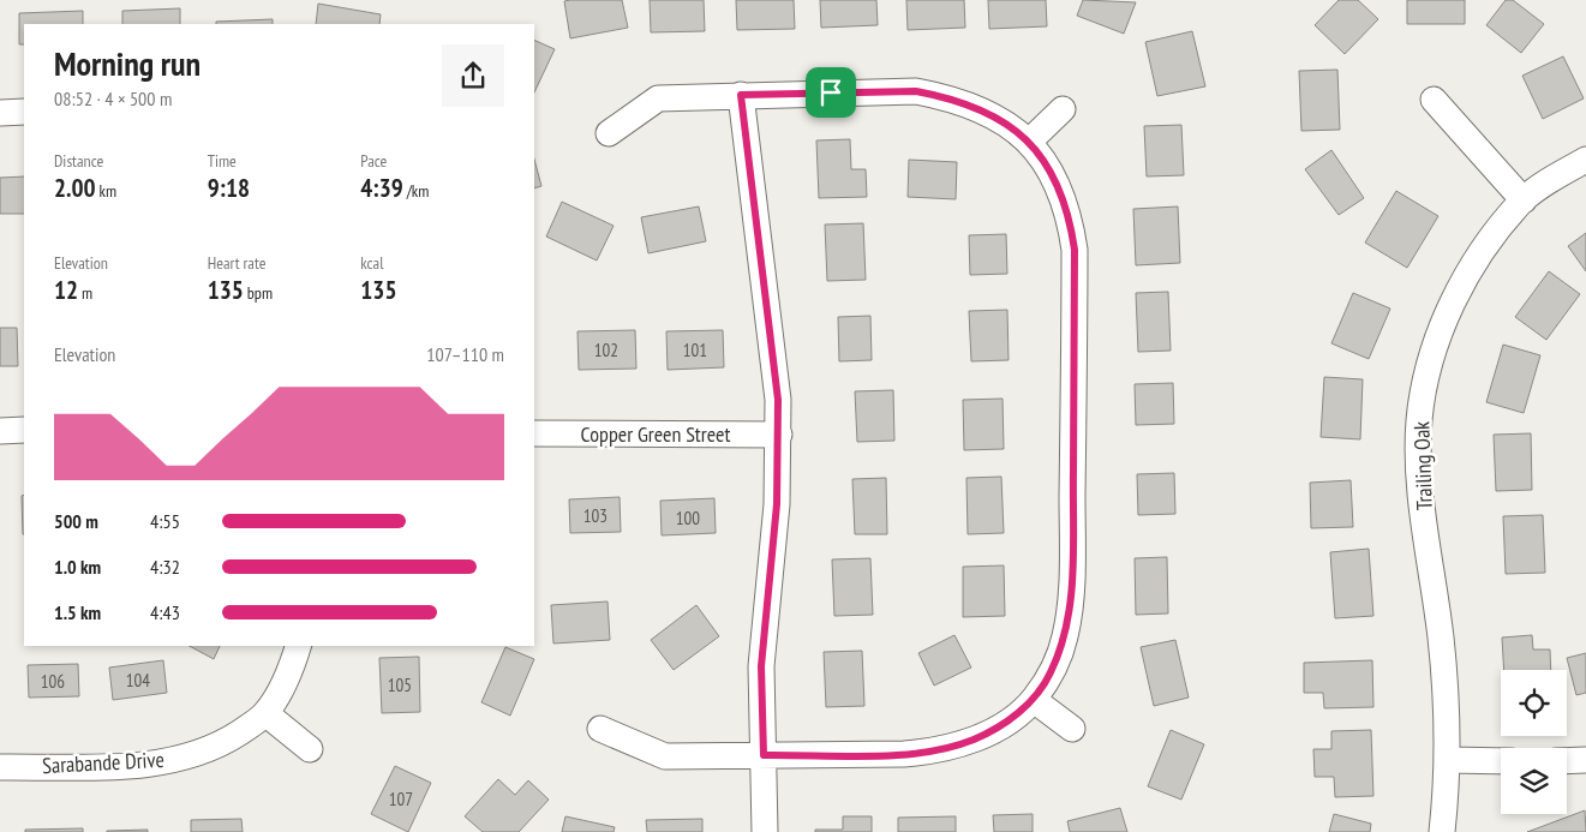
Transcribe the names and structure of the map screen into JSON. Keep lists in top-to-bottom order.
{
  "streets": {
    "street": ["Copper Green Street", "Trailing Oak", "Sarabande Drive"]
  },
  "house_numbers": [
    "102",
    "101",
    "103",
    "100",
    "104",
    "106",
    "105",
    "107"
  ],
  "page": {
    "heading": ["Morning run", "08:52 · 4 × 500 m"],
    "stats": [
      ["Distance", "2.00 km"],
      ["Time", "9:18"],
      ["Pace", "4:39 /km"],
      ["Elevation", "12 m"],
      ["Heart rate", "135 bpm"],
      ["kcal", "135"]
    ],
    "chart": ["Elevation", "107–110 m"],
    "list": [
      {
        "name": "500 m",
        "note": "4:55"
      },
      {
        "name": "1.0 km",
        "note": "4:32"
      },
      {
        "name": "1.5 km",
        "note": "4:43"
      }
    ]
  }
}
